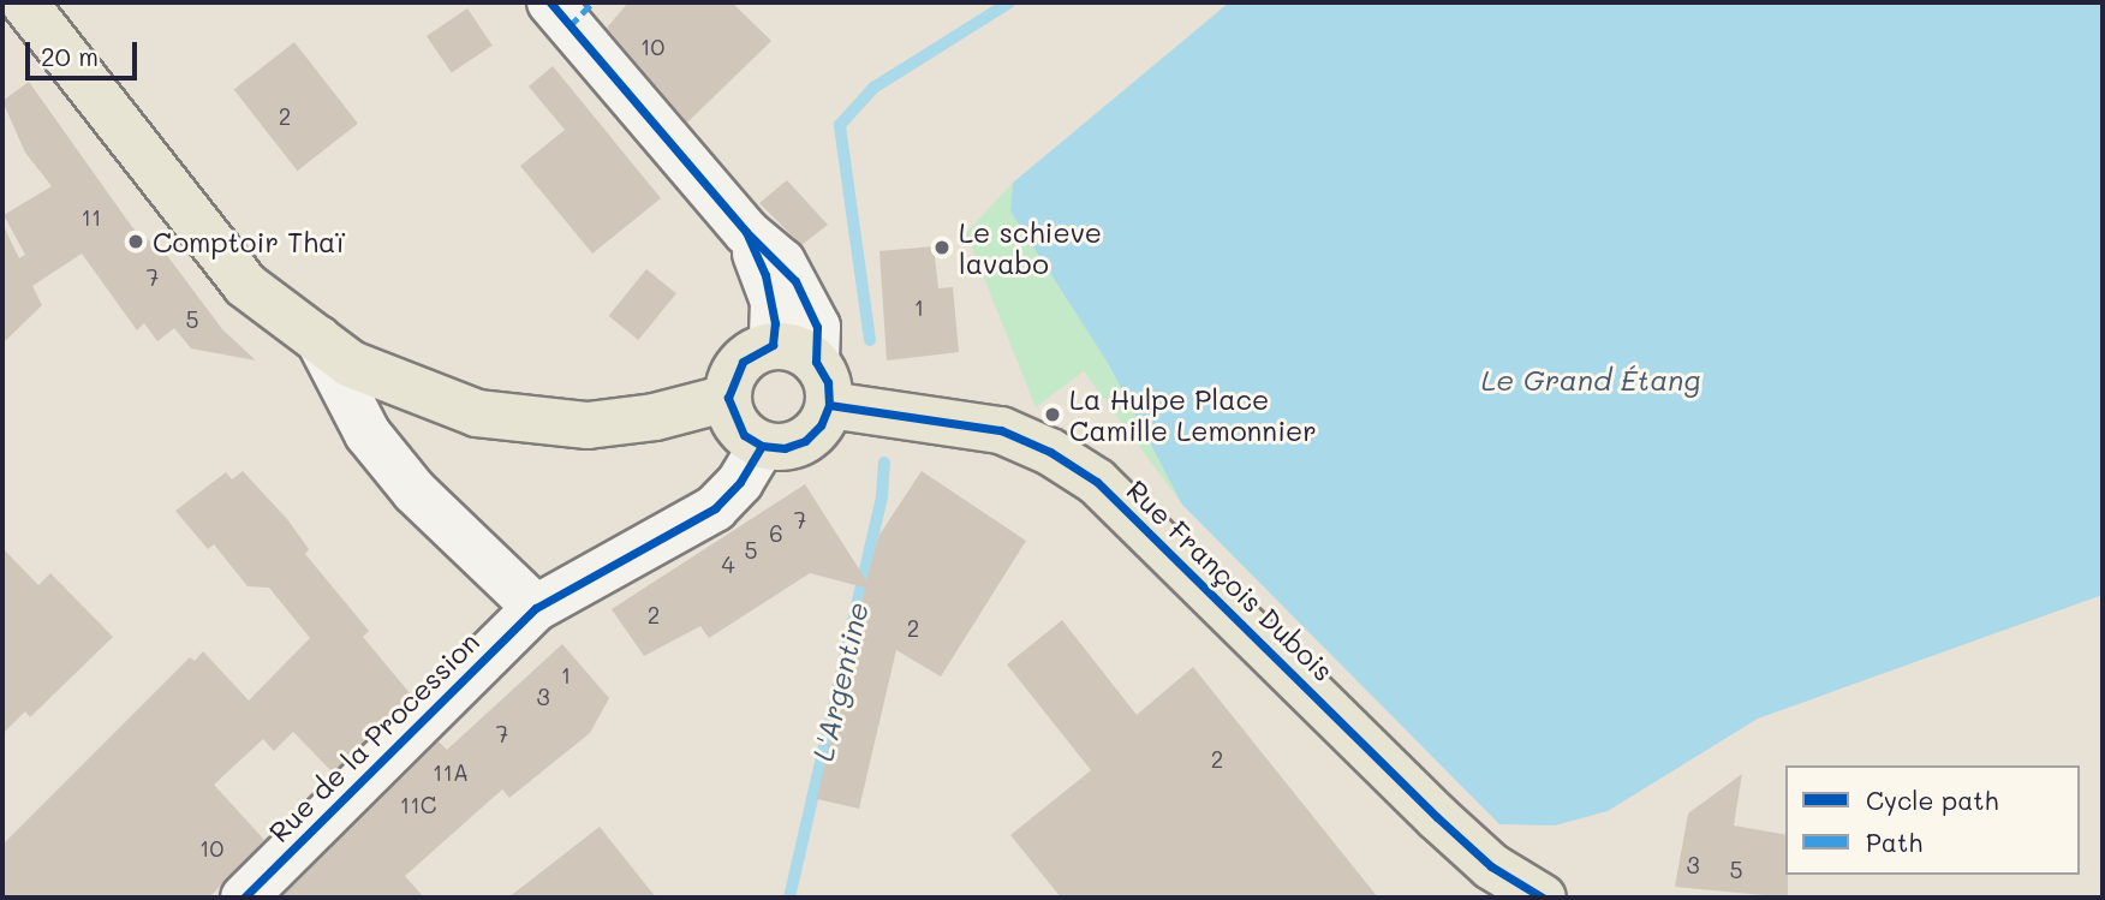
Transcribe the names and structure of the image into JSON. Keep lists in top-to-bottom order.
{
  "streets": {
    "main road": ["Rue François Dubois"],
    "street": ["Rue de la Procession"]
  },
  "crossings": [
    ["Rue François Dubois", "Rue de la Procession"]
  ],
  "water": ["Le Grand Étang", "L'Argentine"],
  "places": ["Comptoir Thaï", "Le schieve lavabo", "La Hulpe Place Camille Lemonnier"],
  "house_numbers": [
    "10",
    "2",
    "11",
    "7",
    "1",
    "5",
    "7",
    "6",
    "5",
    "4",
    "2",
    "2",
    "1",
    "3",
    "7",
    "2",
    "11A",
    "11C",
    "10",
    "3",
    "5"
  ],
  "legend": ["Cycle path", "Path"],
  "scale_bar": "20 m"
}
